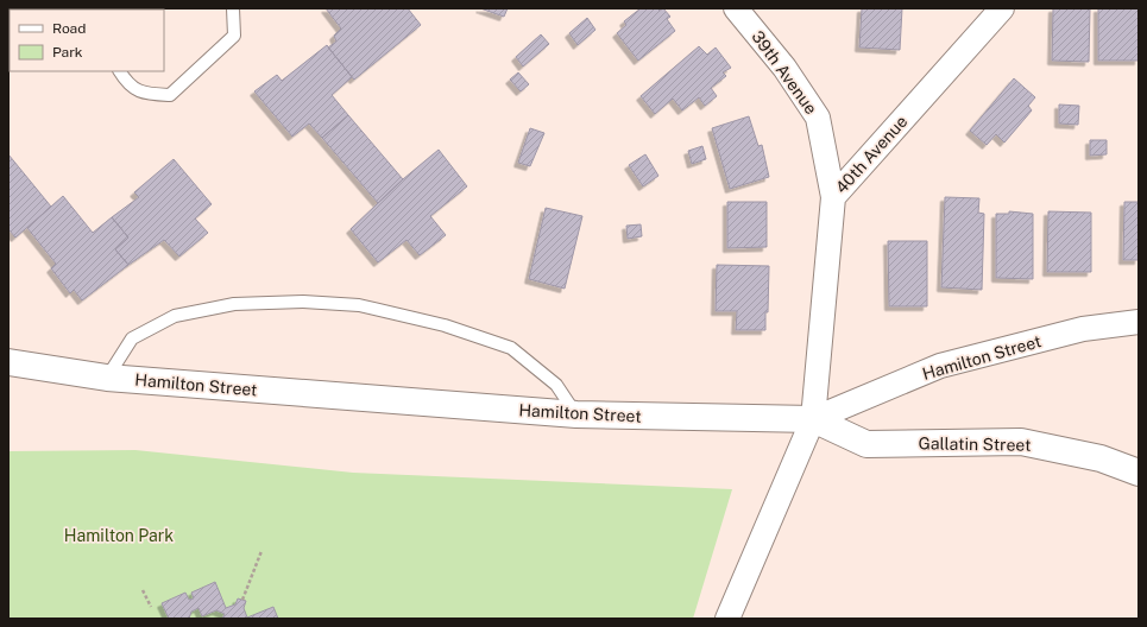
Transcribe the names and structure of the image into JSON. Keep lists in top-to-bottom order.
{
  "streets": {
    "street": [
      "39th Avenue",
      "40th Avenue",
      "Hamilton Street",
      "Gallatin Street"
    ]
  },
  "crossings": [
    ["39th Avenue", "40th Avenue"],
    ["40th Avenue", "Hamilton Street"],
    ["40th Avenue", "Gallatin Street"],
    ["Hamilton Street", "Gallatin Street"]
  ],
  "parks": ["Hamilton Park"],
  "legend": ["Road", "Park"]
}
